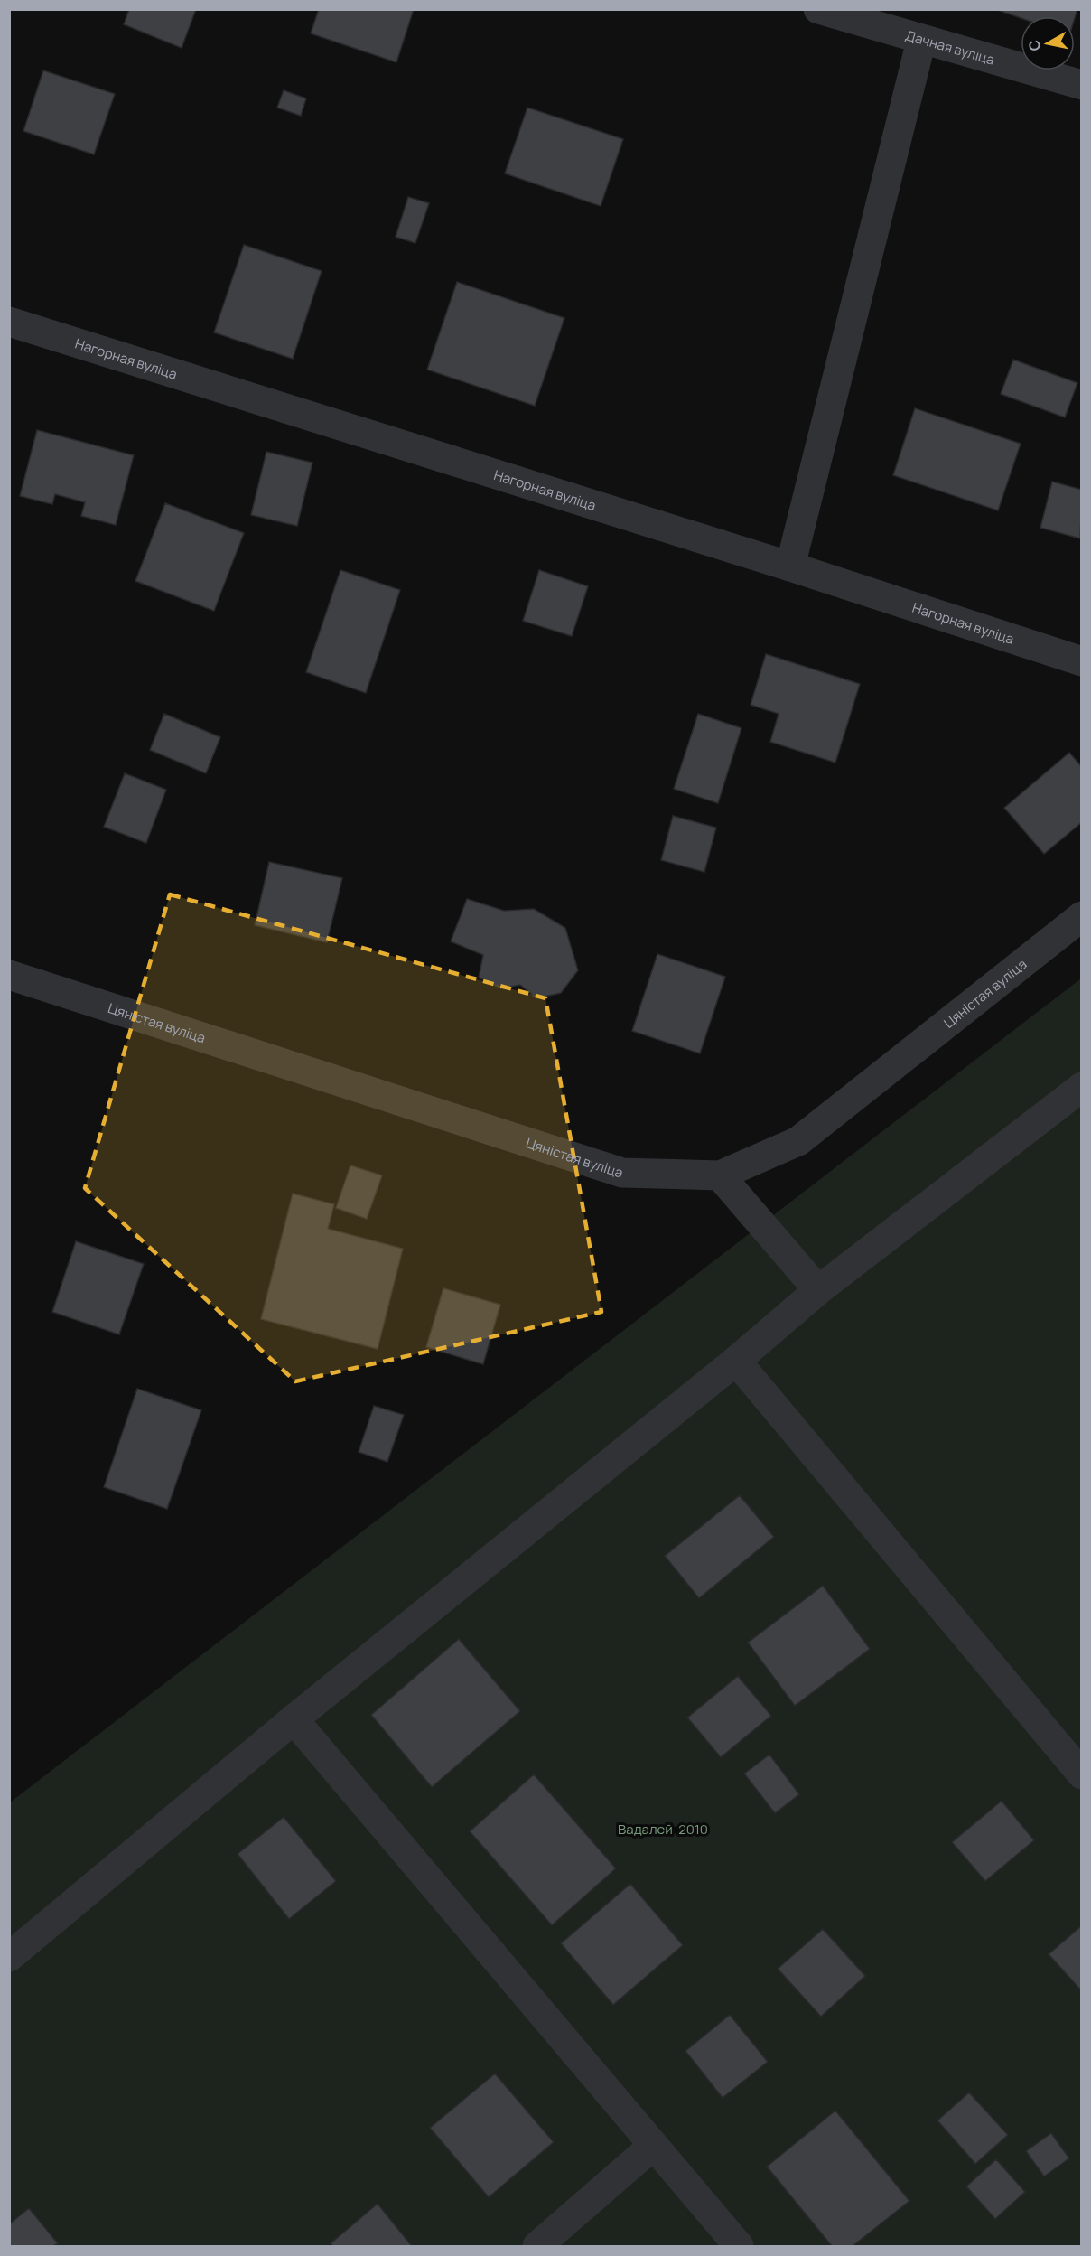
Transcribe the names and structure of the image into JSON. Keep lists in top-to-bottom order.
{
  "streets": {
    "street": ["Дачная вуліца", "Нагорная вуліца", "Цяністая вуліца"]
  },
  "parks": ["Вадалей-2010"],
  "north": "left"
}
